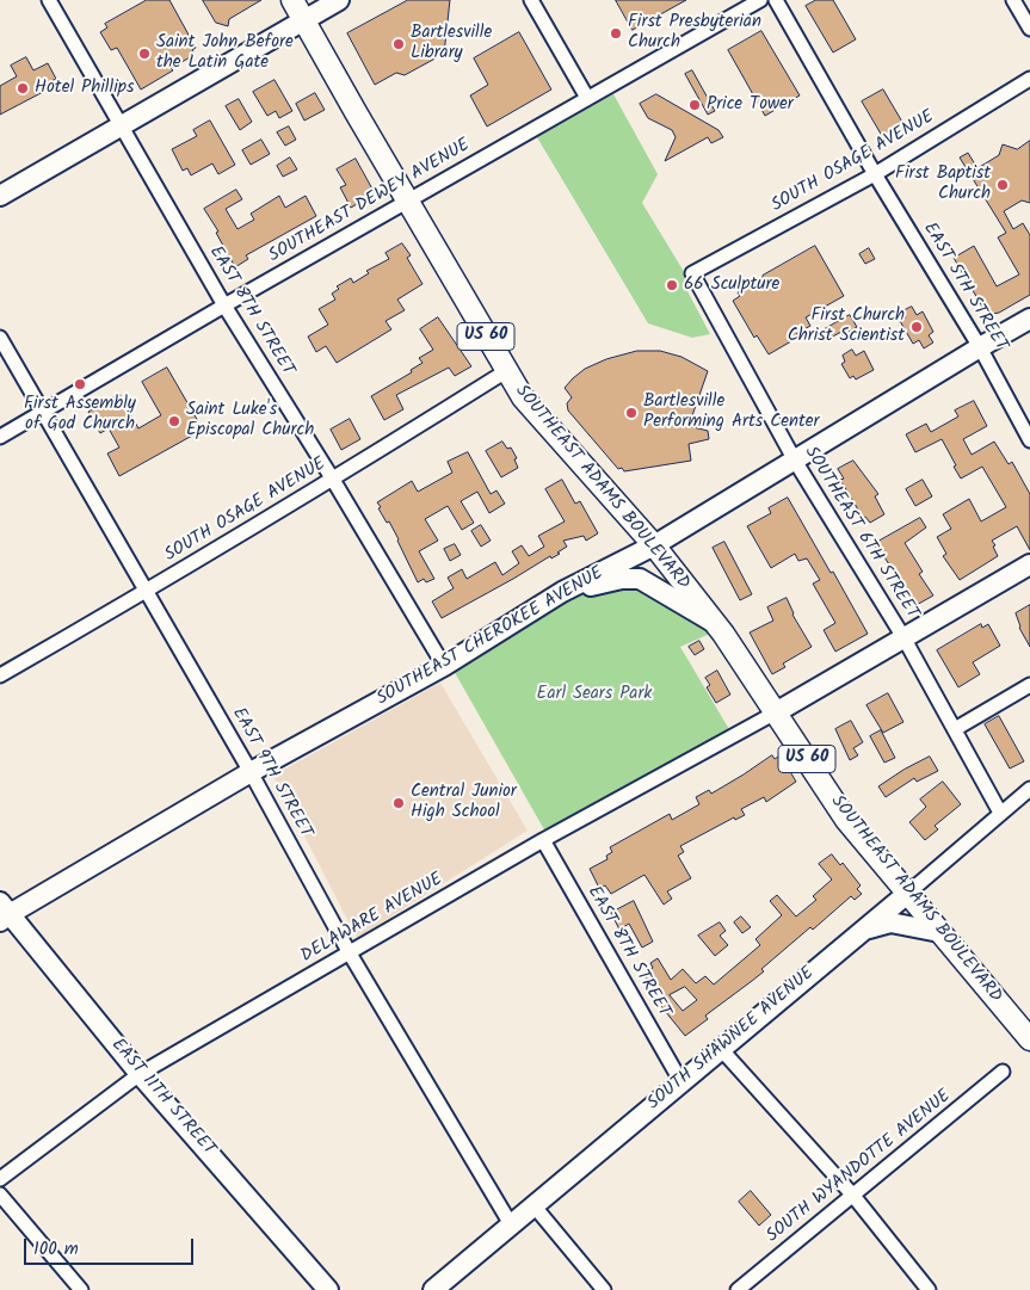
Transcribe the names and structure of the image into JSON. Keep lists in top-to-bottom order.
{
  "streets": {
    "main road": ["US 60", "SOUTHEAST ADAMS BOULEVARD"],
    "street": [
      "SOUTH OSAGE AVENUE",
      "SOUTHEAST DEWEY AVENUE",
      "EAST 5TH STREET",
      "EAST 8TH STREET",
      "SOUTHEAST 6TH STREET",
      "SOUTHEAST CHEROKEE AVENUE",
      "EAST 9TH STREET",
      "DELAWARE AVENUE",
      "SOUTH SHAWNEE AVENUE",
      "EAST 11TH STREET",
      "SOUTH WYANDOTTE AVENUE"
    ]
  },
  "crossings": [
    ["SOUTH OSAGE AVENUE", "EAST 5TH STREET"],
    ["SOUTH OSAGE AVENUE", "EAST 8TH STREET"],
    ["SOUTH OSAGE AVENUE", "SOUTHEAST ADAMS BOULEVARD"],
    ["SOUTH OSAGE AVENUE", "SOUTHEAST 6TH STREET"],
    ["SOUTH OSAGE AVENUE", "EAST 9TH STREET"],
    ["SOUTHEAST DEWEY AVENUE", "EAST 8TH STREET"],
    ["SOUTHEAST DEWEY AVENUE", "SOUTHEAST ADAMS BOULEVARD"],
    ["SOUTHEAST DEWEY AVENUE", "EAST 9TH STREET"],
    ["EAST 5TH STREET", "SOUTHEAST CHEROKEE AVENUE"],
    ["EAST 8TH STREET", "SOUTHEAST CHEROKEE AVENUE"],
    ["EAST 8TH STREET", "DELAWARE AVENUE"],
    ["EAST 8TH STREET", "SOUTH SHAWNEE AVENUE"],
    ["US 60", "SOUTHEAST ADAMS BOULEVARD"],
    ["SOUTHEAST ADAMS BOULEVARD", "SOUTHEAST CHEROKEE AVENUE"],
    ["SOUTHEAST ADAMS BOULEVARD", "DELAWARE AVENUE"],
    ["SOUTHEAST ADAMS BOULEVARD", "SOUTH SHAWNEE AVENUE"],
    ["SOUTHEAST 6TH STREET", "SOUTHEAST CHEROKEE AVENUE"],
    ["SOUTHEAST 6TH STREET", "SOUTH SHAWNEE AVENUE"],
    ["SOUTHEAST CHEROKEE AVENUE", "EAST 9TH STREET"],
    ["SOUTHEAST CHEROKEE AVENUE", "EAST 11TH STREET"],
    ["EAST 9TH STREET", "DELAWARE AVENUE"],
    ["EAST 9TH STREET", "SOUTH SHAWNEE AVENUE"],
    ["DELAWARE AVENUE", "EAST 11TH STREET"]
  ],
  "parks": ["Earl Sears Park"],
  "places": [
    "First Presbyterian Church",
    "Bartlesville Library",
    "Saint John Before the Latin Gate",
    "Hotel Phillips",
    "Price Tower",
    "First Baptist Church",
    "66 Sculpture",
    "First Church Christ Scientist",
    "First Assembly of God Church",
    "Bartlesville Performing Arts Center",
    "Saint Luke's Episcopal Church",
    "Central Junior High School"
  ],
  "scale_bar": "100 m"
}
